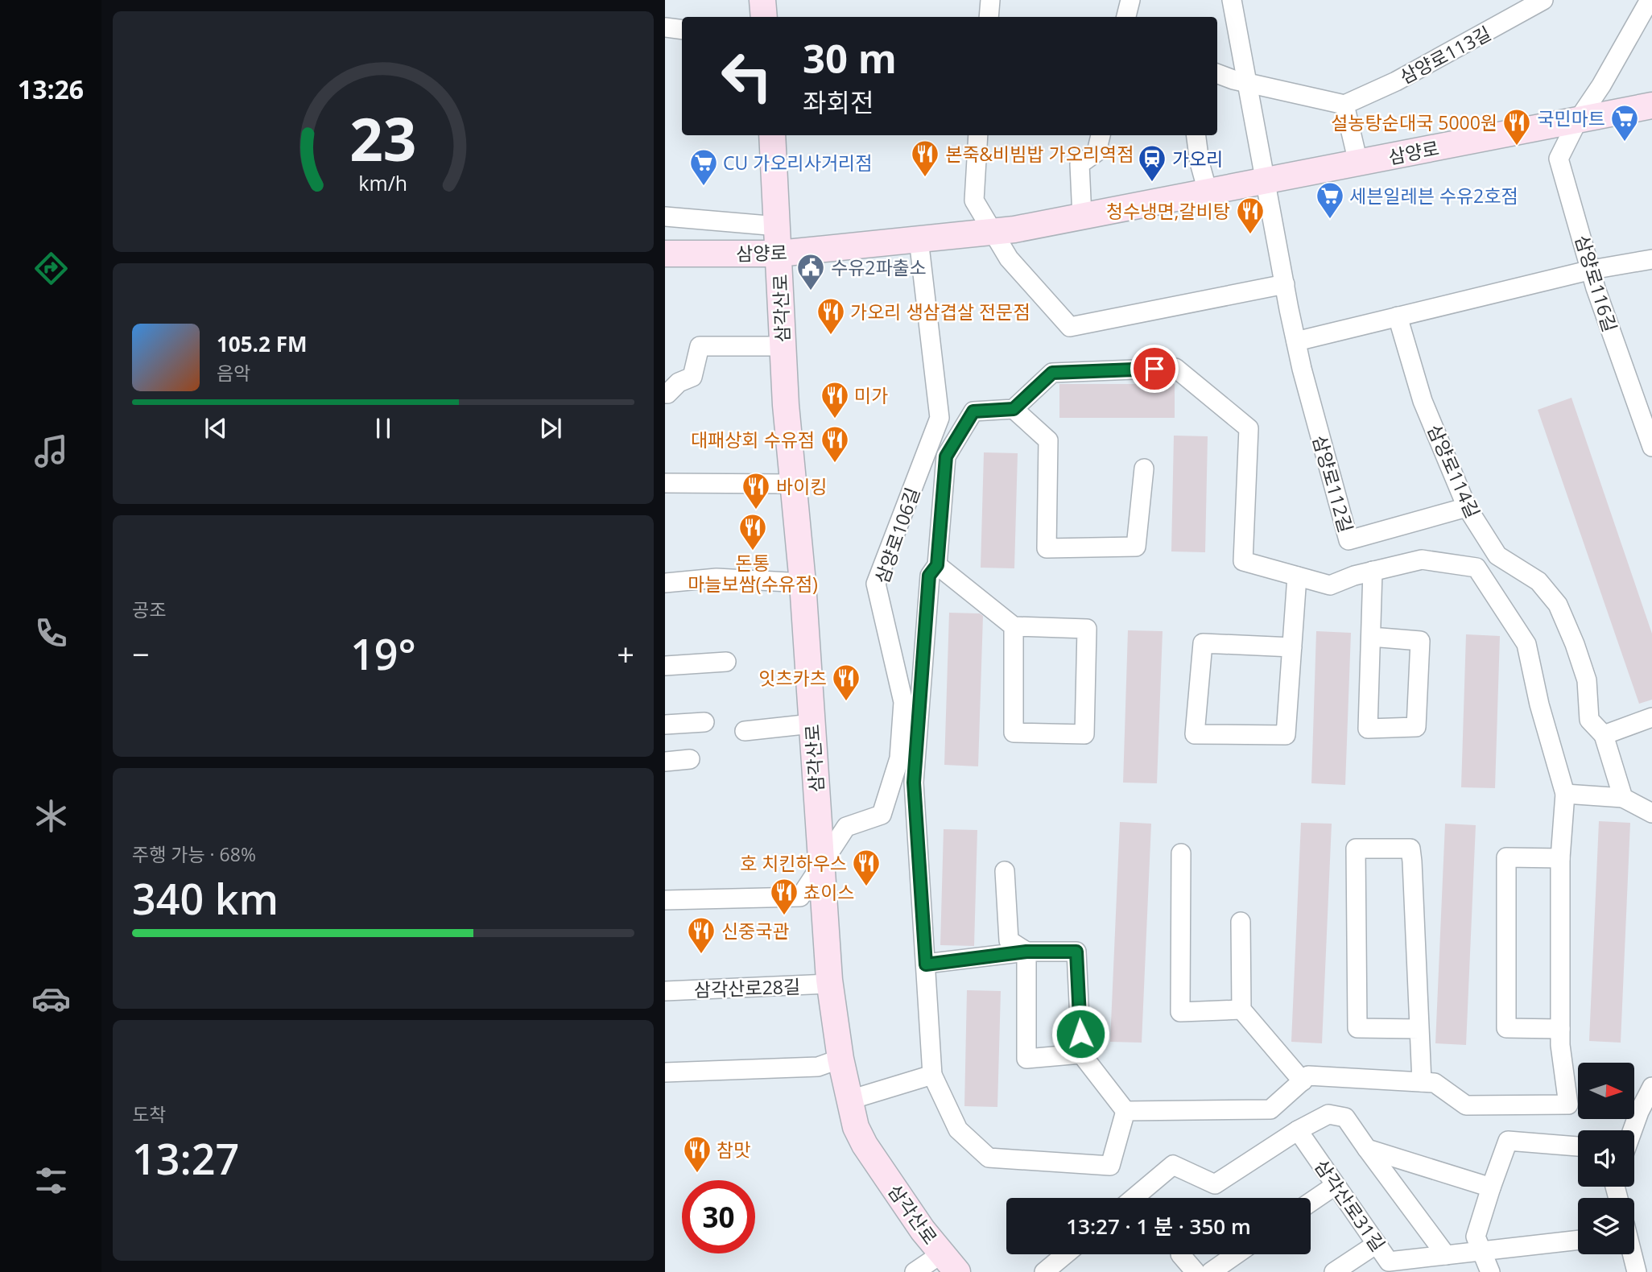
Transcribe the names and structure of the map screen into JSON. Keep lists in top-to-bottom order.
{
  "streets": {
    "street": [
      "삼양로113길",
      "삼양로",
      "삼양로116길",
      "삼각산로",
      "삼양로114길",
      "삼양로112길",
      "삼양로106길",
      "삼각산로28길",
      "삼각산로31길"
    ]
  },
  "crossings": [
    ["삼양로", "삼양로116길"],
    ["삼양로", "삼각산로"],
    ["삼양로", "삼양로112길"],
    ["삼양로", "삼양로106길"],
    ["삼각산로", "삼양로106길"],
    ["삼각산로", "삼각산로28길"],
    ["삼양로114길", "삼양로112길"]
  ],
  "places": {
    "supermarket": ["국민마트", "CU 가오리사거리점", "세븐일레븐 수유2호점"],
    "restaurant": [
      "설농탕순대국 5000원",
      "본죽&비빔밥 가오리역점",
      "청수냉면,갈비탕",
      "가오리 생삼겹살 전문점",
      "미가",
      "대패상회 수유점",
      "바이킹",
      "돈통 마늘보쌈(수유점)",
      "잇츠카츠",
      "호 치킨하우스",
      "쵸이스",
      "신중국관",
      "참맛"
    ],
    "station": ["가오리"],
    "public building": ["수유2파출소"]
  },
  "north": "right",
  "page": {
    "tabs": "13:26",
    "turn": ["30 m", "좌회전"],
    "song": ["105.2 FM", "음악"],
    "tile": [
      "공조",
      ["주행 가능 · 68%", "340 km"],
      ["도착", "13:27"]
    ],
    "heat": ["−", "19°", "+"],
    "limit": "30",
    "trip": "13:27 · 1 분 · 350 m",
    "gauge": ["23", "km/h"]
  }
}
